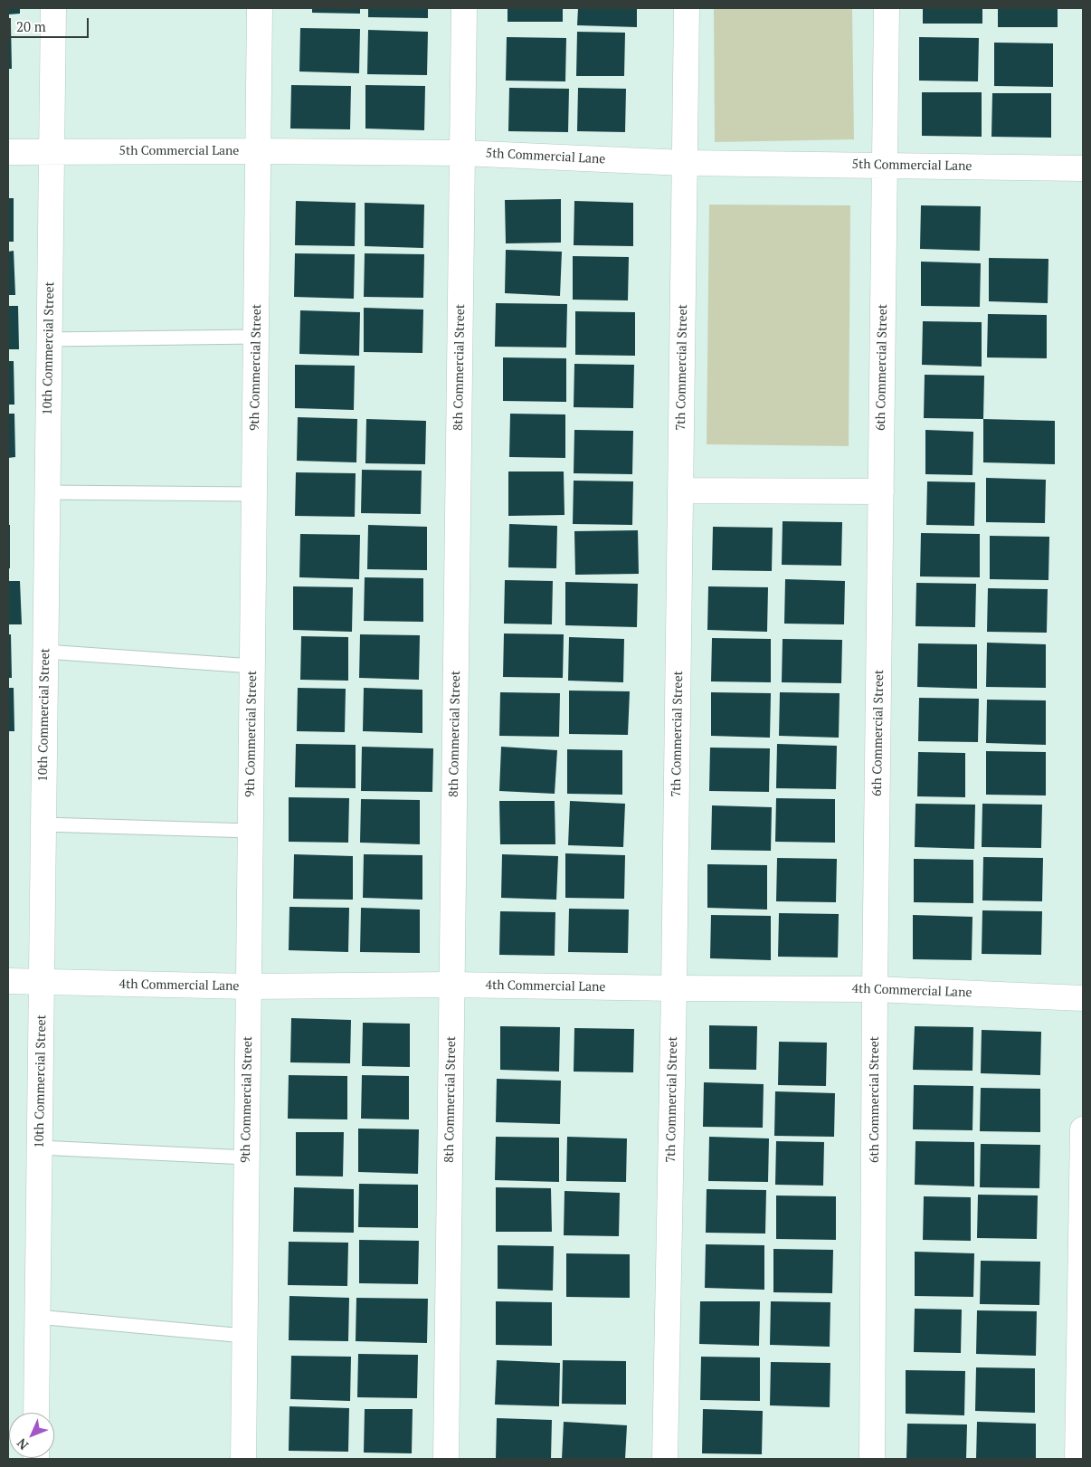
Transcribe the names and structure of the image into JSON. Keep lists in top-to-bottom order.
{
  "streets": {
    "street": [
      "5th Commercial Lane",
      "10th Commercial Street",
      "9th Commercial Street",
      "8th Commercial Street",
      "7th Commercial Street",
      "6th Commercial Street",
      "4th Commercial Lane"
    ]
  },
  "crossings": [
    ["5th Commercial Lane", "10th Commercial Street"],
    ["5th Commercial Lane", "9th Commercial Street"],
    ["5th Commercial Lane", "8th Commercial Street"],
    ["5th Commercial Lane", "7th Commercial Street"],
    ["5th Commercial Lane", "6th Commercial Street"],
    ["10th Commercial Street", "4th Commercial Lane"],
    ["9th Commercial Street", "4th Commercial Lane"],
    ["8th Commercial Street", "4th Commercial Lane"],
    ["7th Commercial Street", "4th Commercial Lane"],
    ["6th Commercial Street", "4th Commercial Lane"]
  ],
  "scale_bar": "20 m",
  "north": "bottom left"
}
